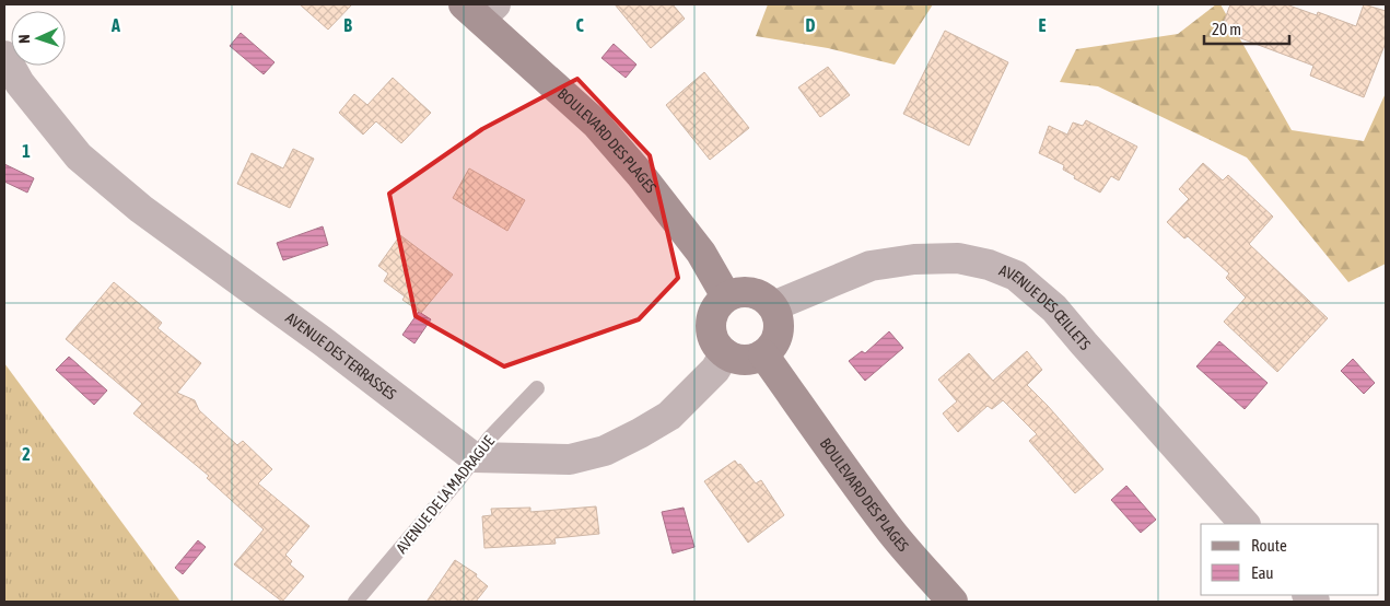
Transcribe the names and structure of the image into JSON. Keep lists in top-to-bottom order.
{
  "streets": {
    "main road": ["BOULEVARD DES PLAGES"],
    "street": ["AVENUE DES ŒILLETS", "AVENUE DES TERRASSES"],
    "lane": ["AVENUE DE LA MADRAGUE"]
  },
  "crossings": [
    ["BOULEVARD DES PLAGES", "AVENUE DES ŒILLETS"],
    ["AVENUE DES TERRASSES", "AVENUE DE LA MADRAGUE"]
  ],
  "legend": ["Route", "Eau"],
  "scale_bar": "20 m",
  "north": "left",
  "grid": {
    "columns": [
      "A",
      "B",
      "C",
      "D",
      "E"
    ],
    "rows": ["1", "2"]
  }
}
